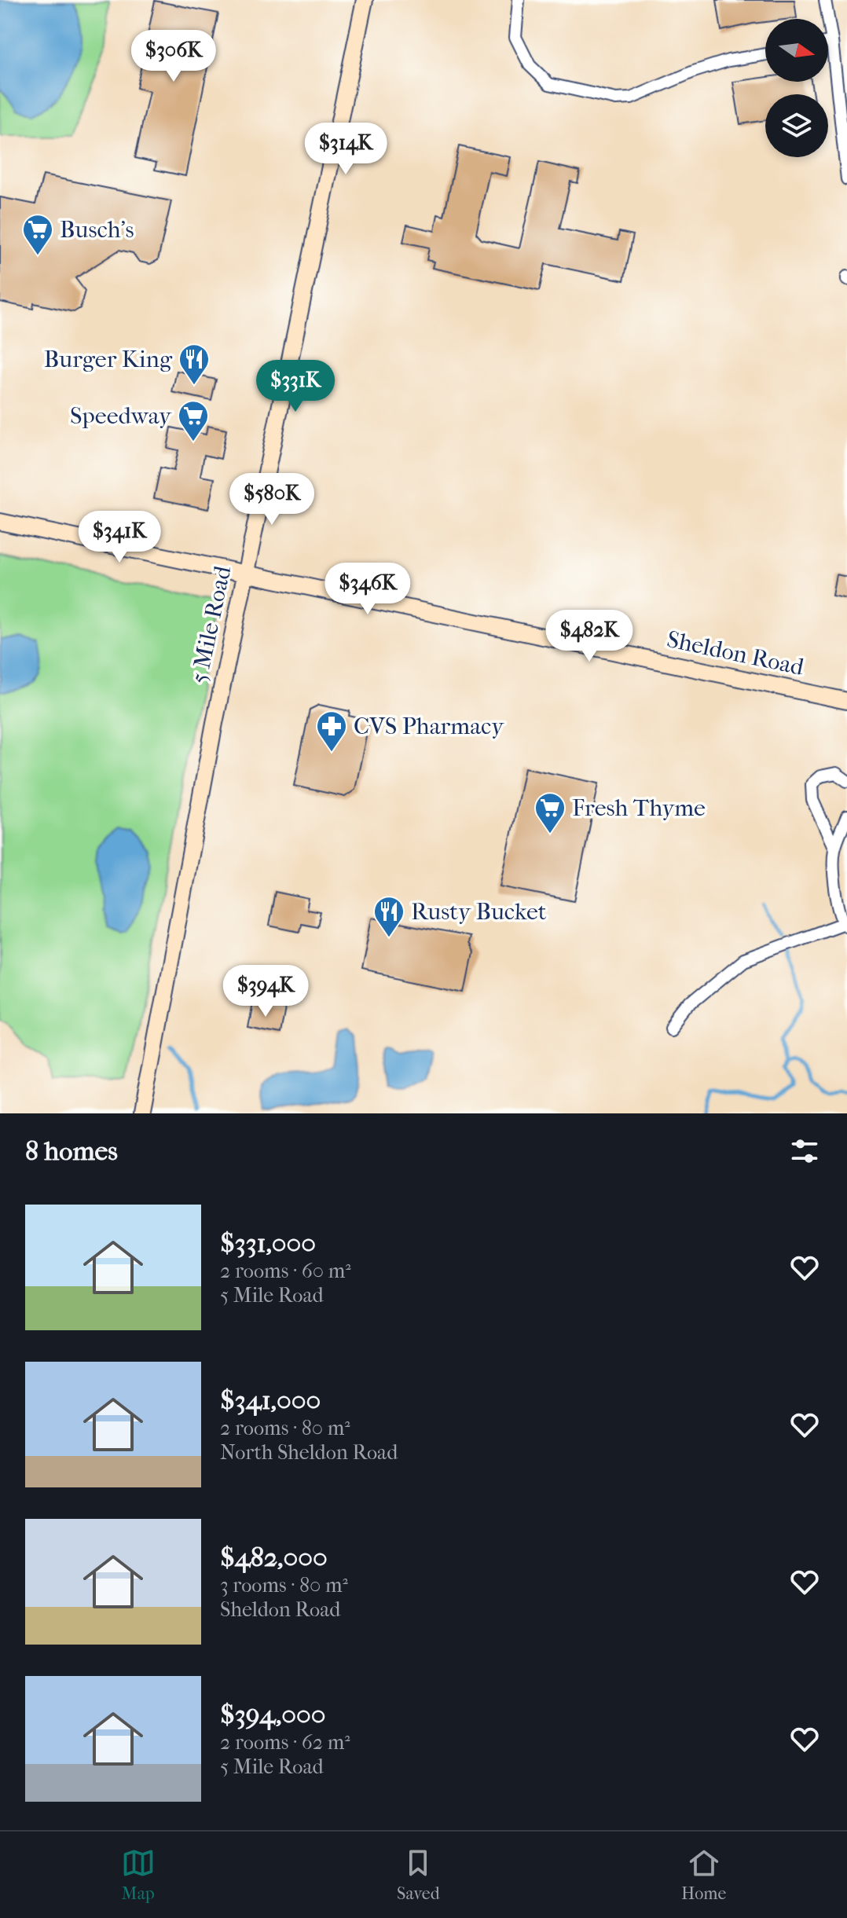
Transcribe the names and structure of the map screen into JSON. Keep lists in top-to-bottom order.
{
  "streets": {
    "street": ["5 Mile Road", "Sheldon Road"]
  },
  "crossings": [
    ["5 Mile Road", "Sheldon Road"]
  ],
  "places": {
    "supermarket": ["Busch's", "Speedway", "Fresh Thyme"],
    "restaurant": ["Burger King", "Rusty Bucket"],
    "pharmacy": ["CVS Pharmacy"]
  },
  "north": "right",
  "page": {
    "price": [
      "$306K",
      "$314K",
      "$331K",
      "$580K",
      "$341K",
      "$346K",
      "$482K",
      "$394K"
    ],
    "heading": "8 homes",
    "list": [
      {
        "name": "$331,000",
        "note": "2 rooms · 60 m² · 5 Mile Road"
      },
      {
        "name": "$341,000",
        "note": "2 rooms · 80 m² · North Sheldon Road"
      },
      {
        "name": "$482,000",
        "note": "3 rooms · 80 m² · Sheldon Road"
      },
      {
        "name": "$394,000",
        "note": "2 rooms · 62 m² · 5 Mile Road"
      }
    ],
    "tabs": ["Map", "Saved", "Home"]
  }
}
